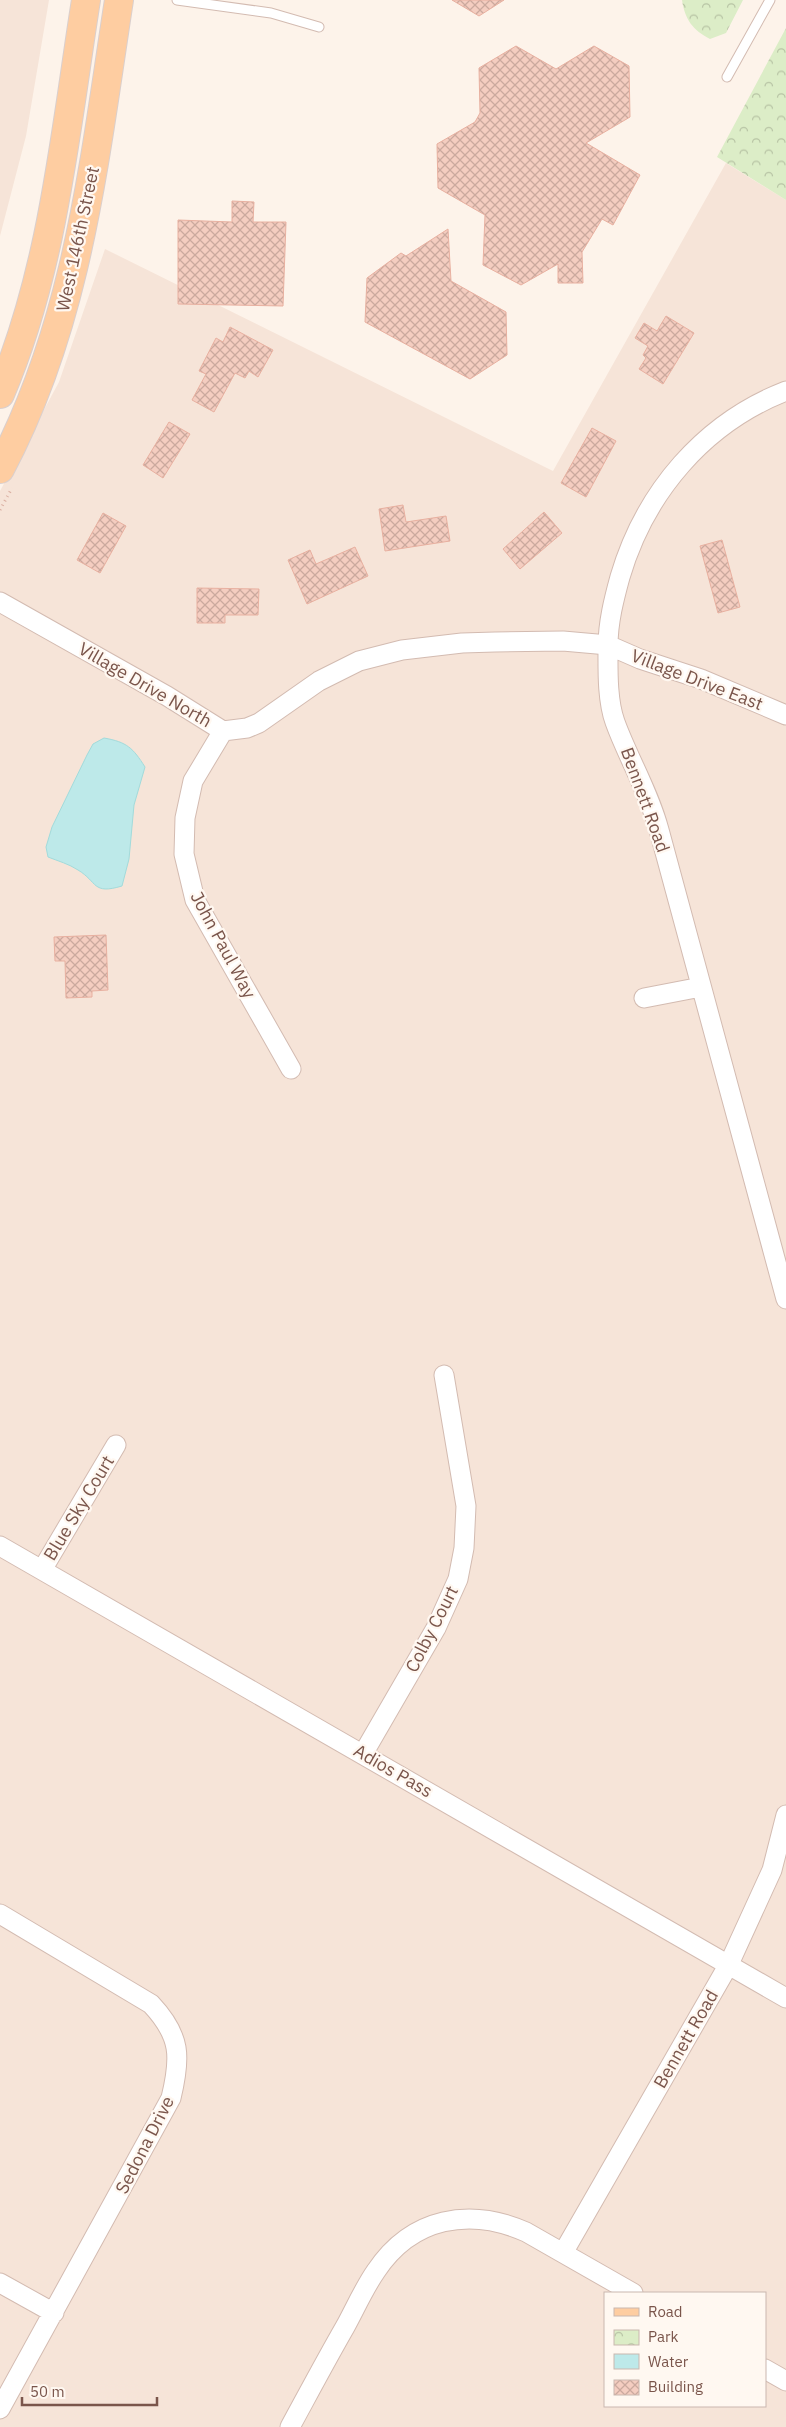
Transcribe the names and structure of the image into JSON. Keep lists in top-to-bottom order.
{
  "streets": {
    "main road": ["West 146th Street"],
    "street": [
      "Village Drive East",
      "Village Drive North",
      "Bennett Road",
      "John Paul Way",
      "Blue Sky Court",
      "Colby Court",
      "Adios Pass",
      "Sedona Drive"
    ]
  },
  "crossings": [
    ["Village Drive East", "Village Drive North"],
    ["Village Drive East", "Bennett Road"],
    ["Village Drive North", "Bennett Road"],
    ["Village Drive North", "John Paul Way"],
    ["Bennett Road", "Adios Pass"],
    ["Blue Sky Court", "Adios Pass"],
    ["Colby Court", "Adios Pass"]
  ],
  "legend": [
    "Road",
    "Park",
    "Water",
    "Building"
  ],
  "scale_bar": "50 m"
}
